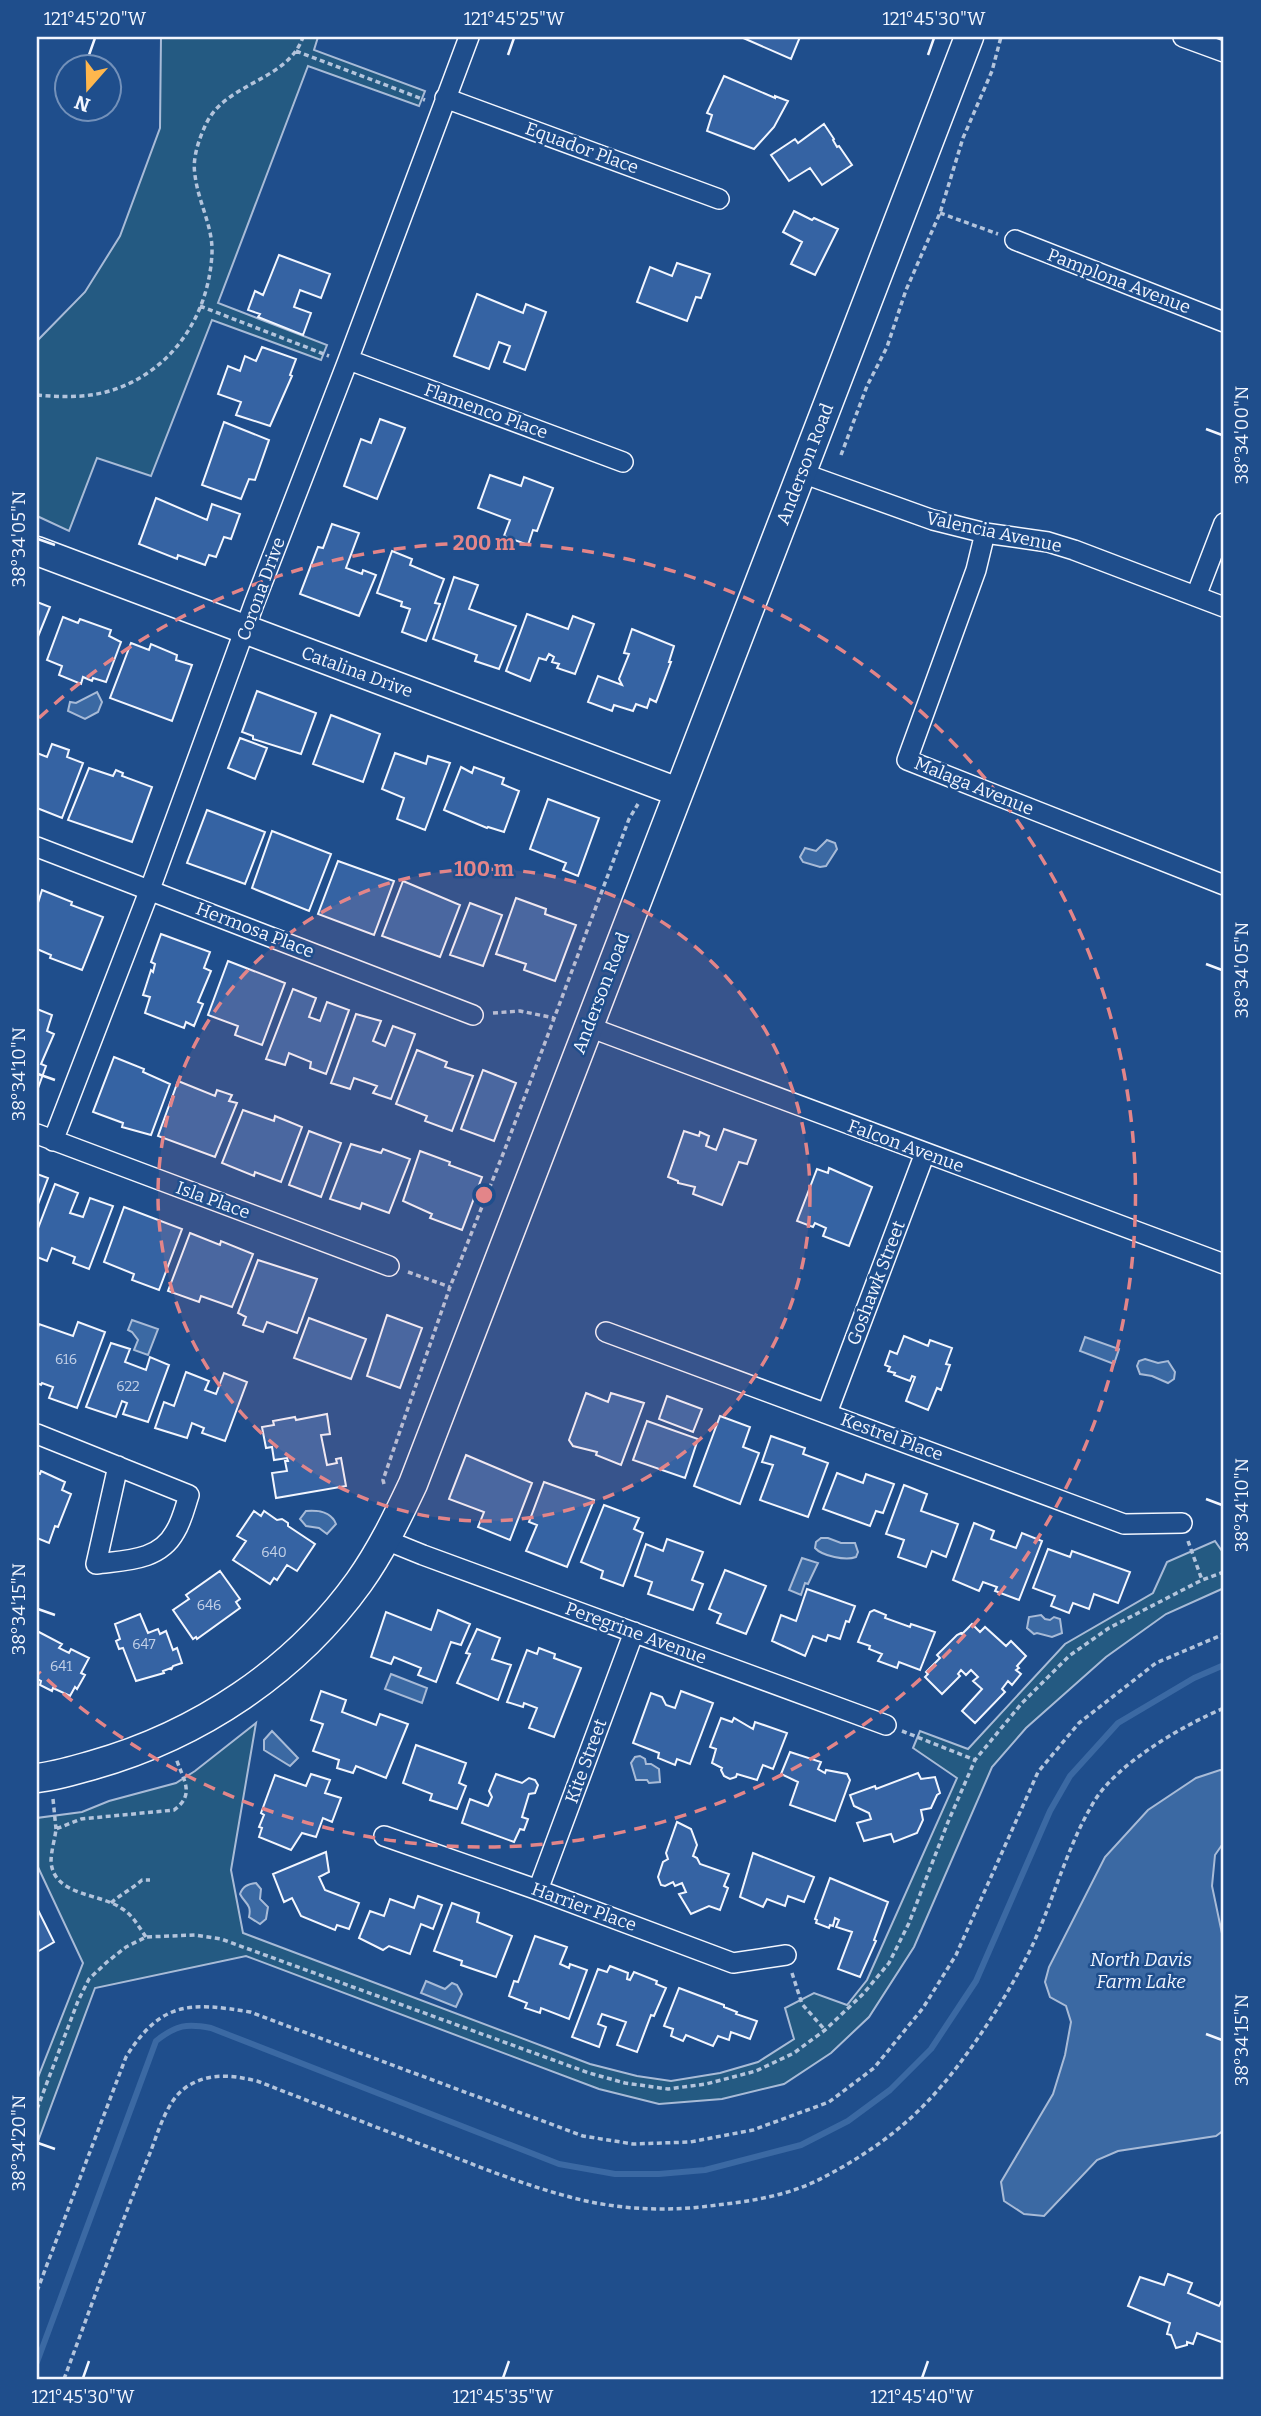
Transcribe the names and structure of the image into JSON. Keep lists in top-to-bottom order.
{
  "streets": {
    "street": [
      "Equador Place",
      "Pamplona Avenue",
      "Flamenco Place",
      "Anderson Road",
      "Valencia Avenue",
      "Corona Drive",
      "Catalina Drive",
      "Malaga Avenue",
      "Hermosa Place",
      "Falcon Avenue",
      "Isla Place",
      "Goshawk Street",
      "Kestrel Place",
      "Peregrine Avenue",
      "Kite Street",
      "Harrier Place"
    ]
  },
  "crossings": [
    ["Equador Place", "Corona Drive"],
    ["Flamenco Place", "Corona Drive"],
    ["Anderson Road", "Valencia Avenue"],
    ["Anderson Road", "Catalina Drive"],
    ["Anderson Road", "Falcon Avenue"],
    ["Anderson Road", "Peregrine Avenue"],
    ["Valencia Avenue", "Malaga Avenue"],
    ["Corona Drive", "Catalina Drive"],
    ["Corona Drive", "Hermosa Place"],
    ["Corona Drive", "Isla Place"],
    ["Falcon Avenue", "Goshawk Street"],
    ["Goshawk Street", "Kestrel Place"],
    ["Peregrine Avenue", "Kite Street"],
    ["Kite Street", "Harrier Place"]
  ],
  "water": ["North Davis Farm Lake"],
  "house_numbers": [
    "616",
    "622",
    "640",
    "646",
    "647",
    "641"
  ],
  "north": "bottom",
  "coordinates": [
    "121°45'20\"W",
    "121°45'25\"W",
    "121°45'30\"W",
    "38°34'00\"N",
    "38°34'05\"N",
    "38°34'10\"N",
    "38°34'15\"N",
    "38°34'20\"N",
    "121°45'35\"W",
    "121°45'40\"W"
  ],
  "rings": ["200 m", "100 m"]
}
